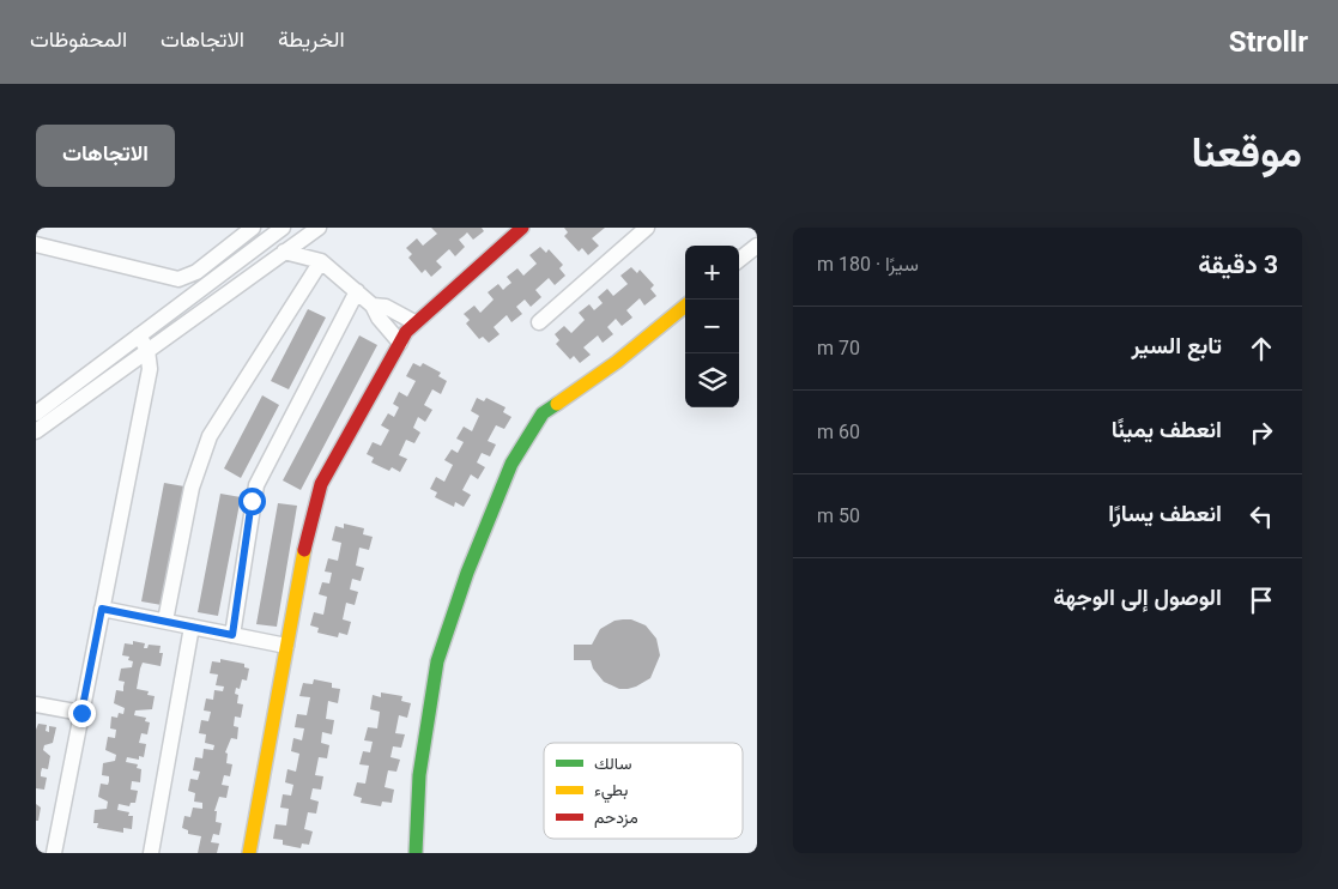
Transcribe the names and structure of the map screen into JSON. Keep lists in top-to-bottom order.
{
  "legend": ["سالك", "بطيء", "مزدحم"],
  "page": {
    "header": "Strollr",
    "nav": ["الخريطة", "الاتجاهات", "المحفوظات"],
    "title": "موقعنا",
    "buttons": "الاتجاهات",
    "heading": ["3 دقيقة", "سيرًا · 180 m"],
    "map_buttons": ["+", "−"],
    "list": [
      ["تابع السير", "70 m"],
      ["انعطف يمينًا", "60 m"],
      ["انعطف يسارًا", "50 m"],
      "الوصول إلى الوجهة"
    ]
  }
}
